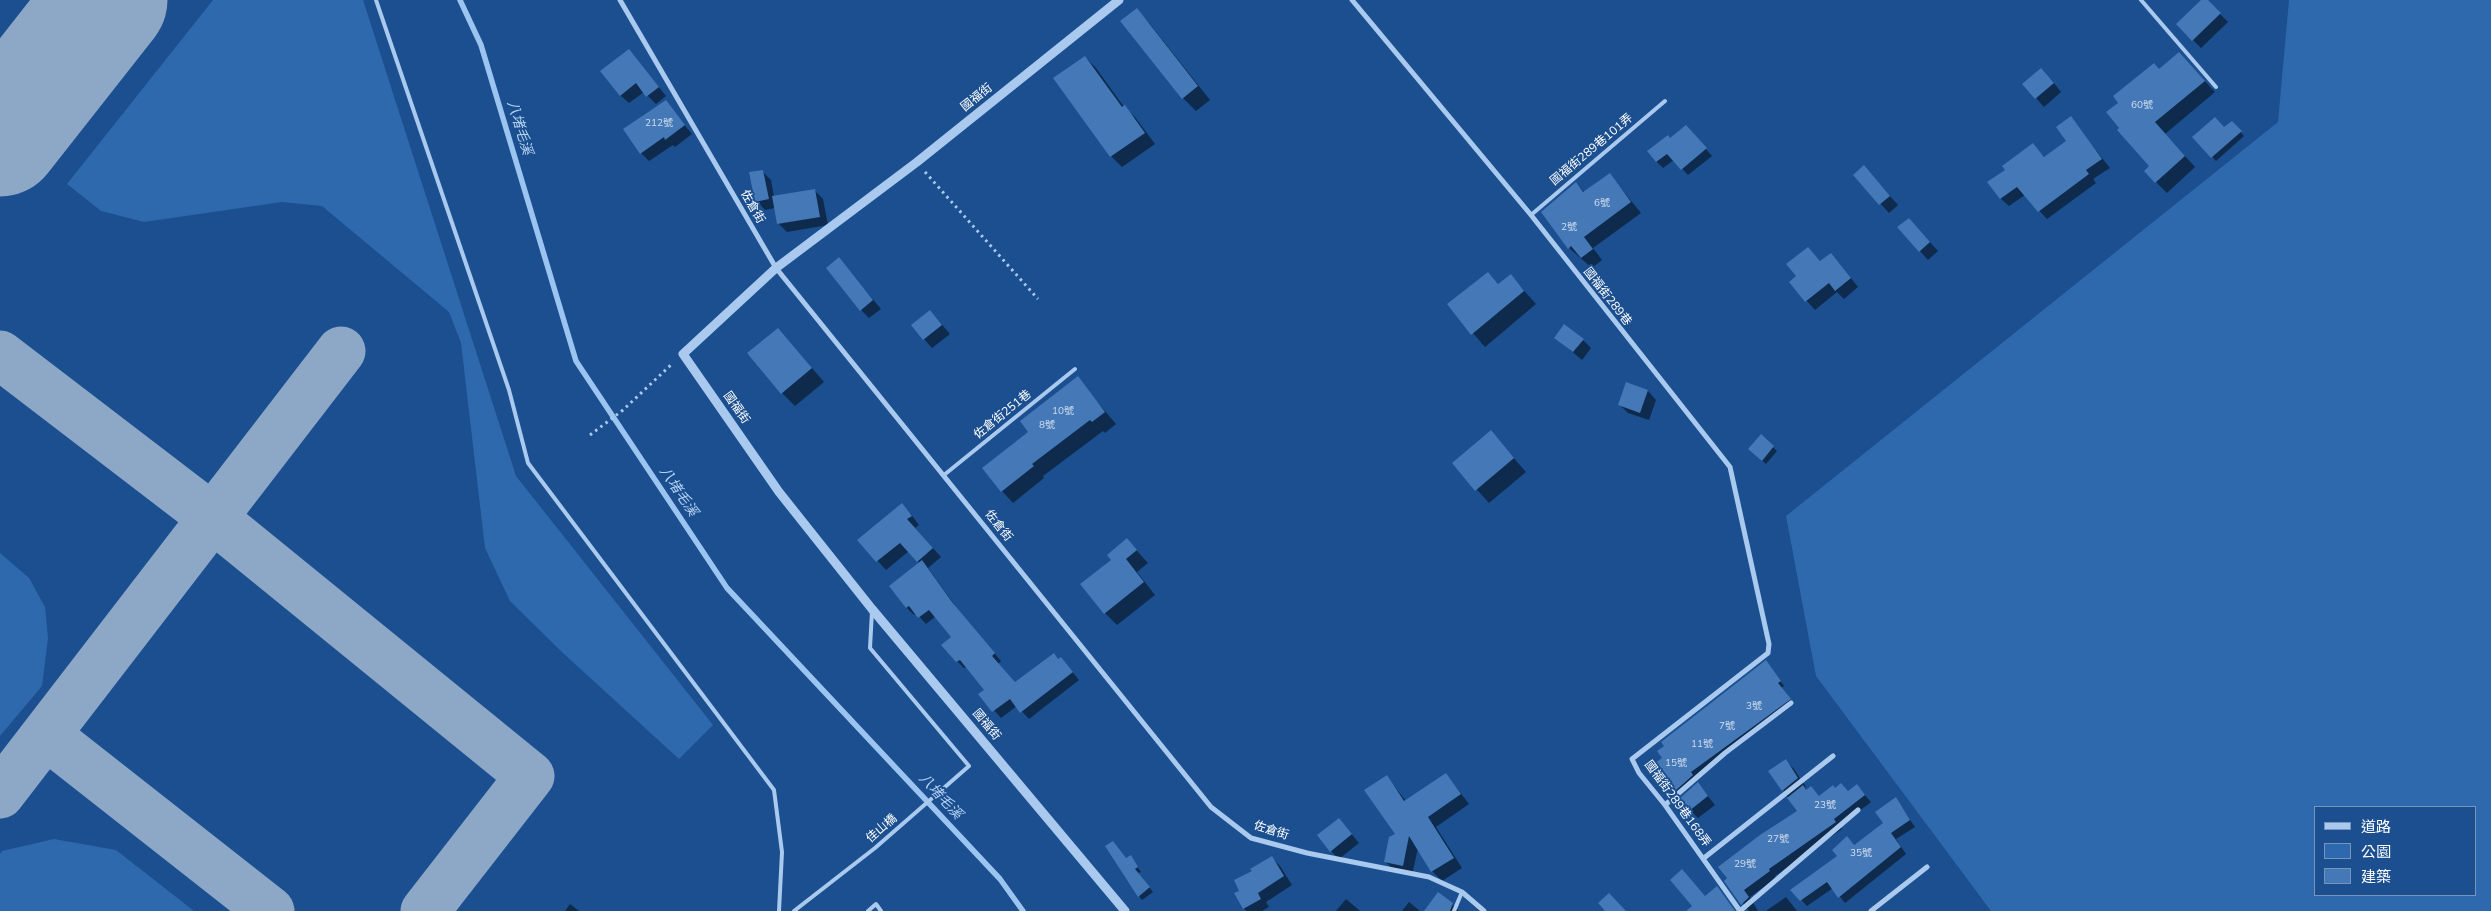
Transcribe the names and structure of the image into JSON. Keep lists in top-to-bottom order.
{
  "streets": {
    "street": [
      "國福街",
      "佐倉街",
      "國福街289巷",
      "國福街289巷168弄"
    ],
    "lane": ["國福街289巷101弄", "佐倉街251巷", "佳山橋"]
  },
  "crossings": [
    ["國福街", "佐倉街"],
    ["國福街", "佳山橋"],
    ["國福街289巷101弄", "國福街289巷"],
    ["佐倉街", "佐倉街251巷"],
    ["國福街289巷", "國福街289巷168弄"]
  ],
  "water": ["八堵毛溪"],
  "house_numbers": [
    "60號",
    "212號",
    "6號",
    "2號",
    "10號",
    "8號",
    "3號",
    "7號",
    "11號",
    "15號",
    "23號",
    "27號",
    "35號",
    "29號"
  ],
  "legend": ["道路", "公園", "建築"]
}
